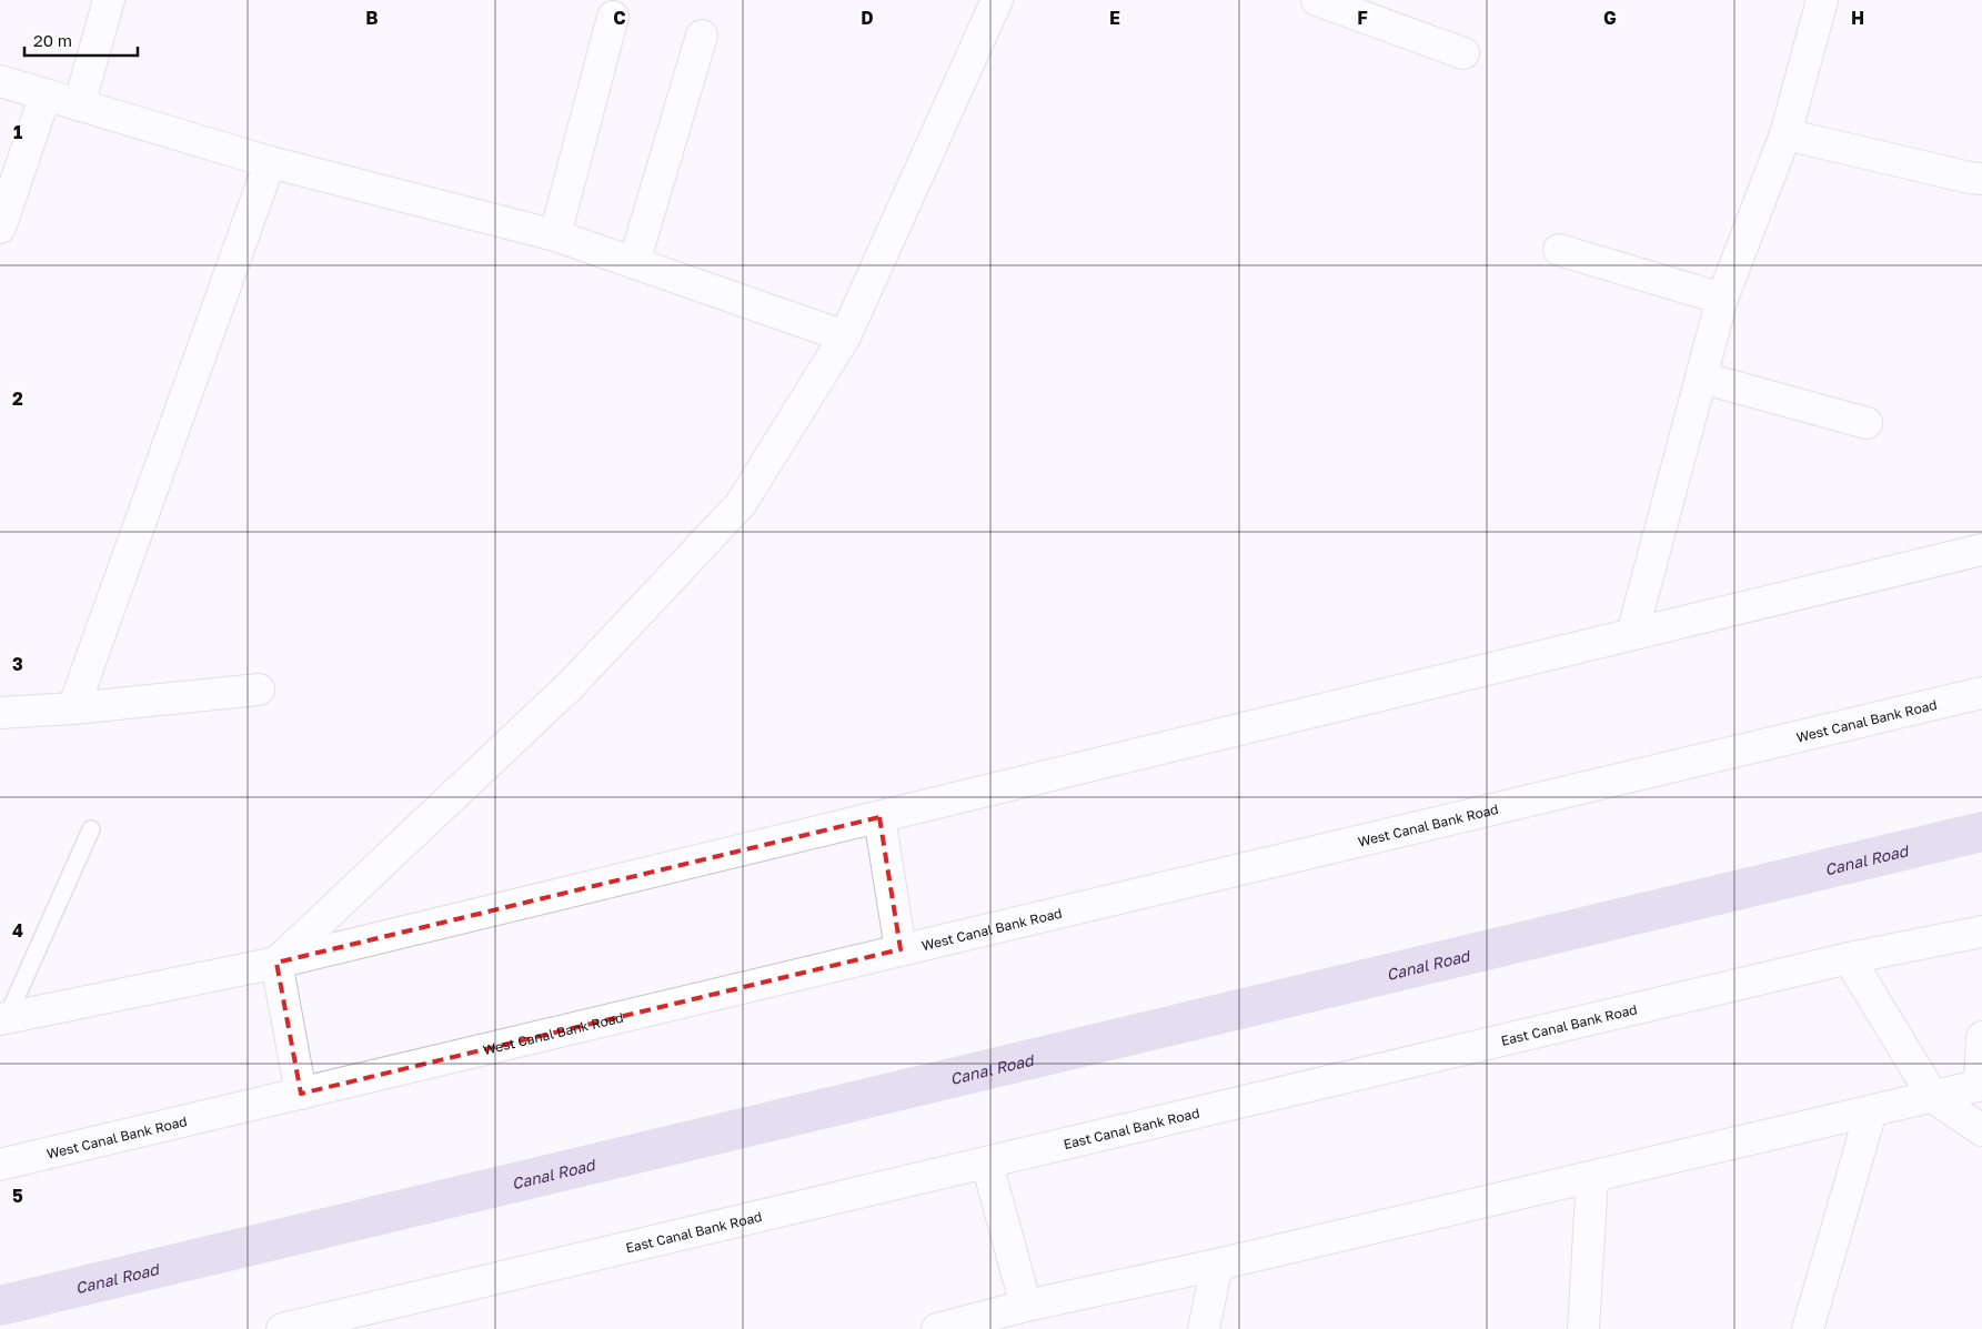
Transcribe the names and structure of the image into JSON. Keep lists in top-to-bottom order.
{
  "streets": {
    "main road": ["West Canal Bank Road", "East Canal Bank Road"]
  },
  "water": ["Canal Road"],
  "scale_bar": "20 m",
  "grid": {
    "columns": [
      "B",
      "C",
      "D",
      "E",
      "F",
      "G",
      "H"
    ],
    "rows": [
      "1",
      "2",
      "3",
      "4",
      "5"
    ]
  }
}
